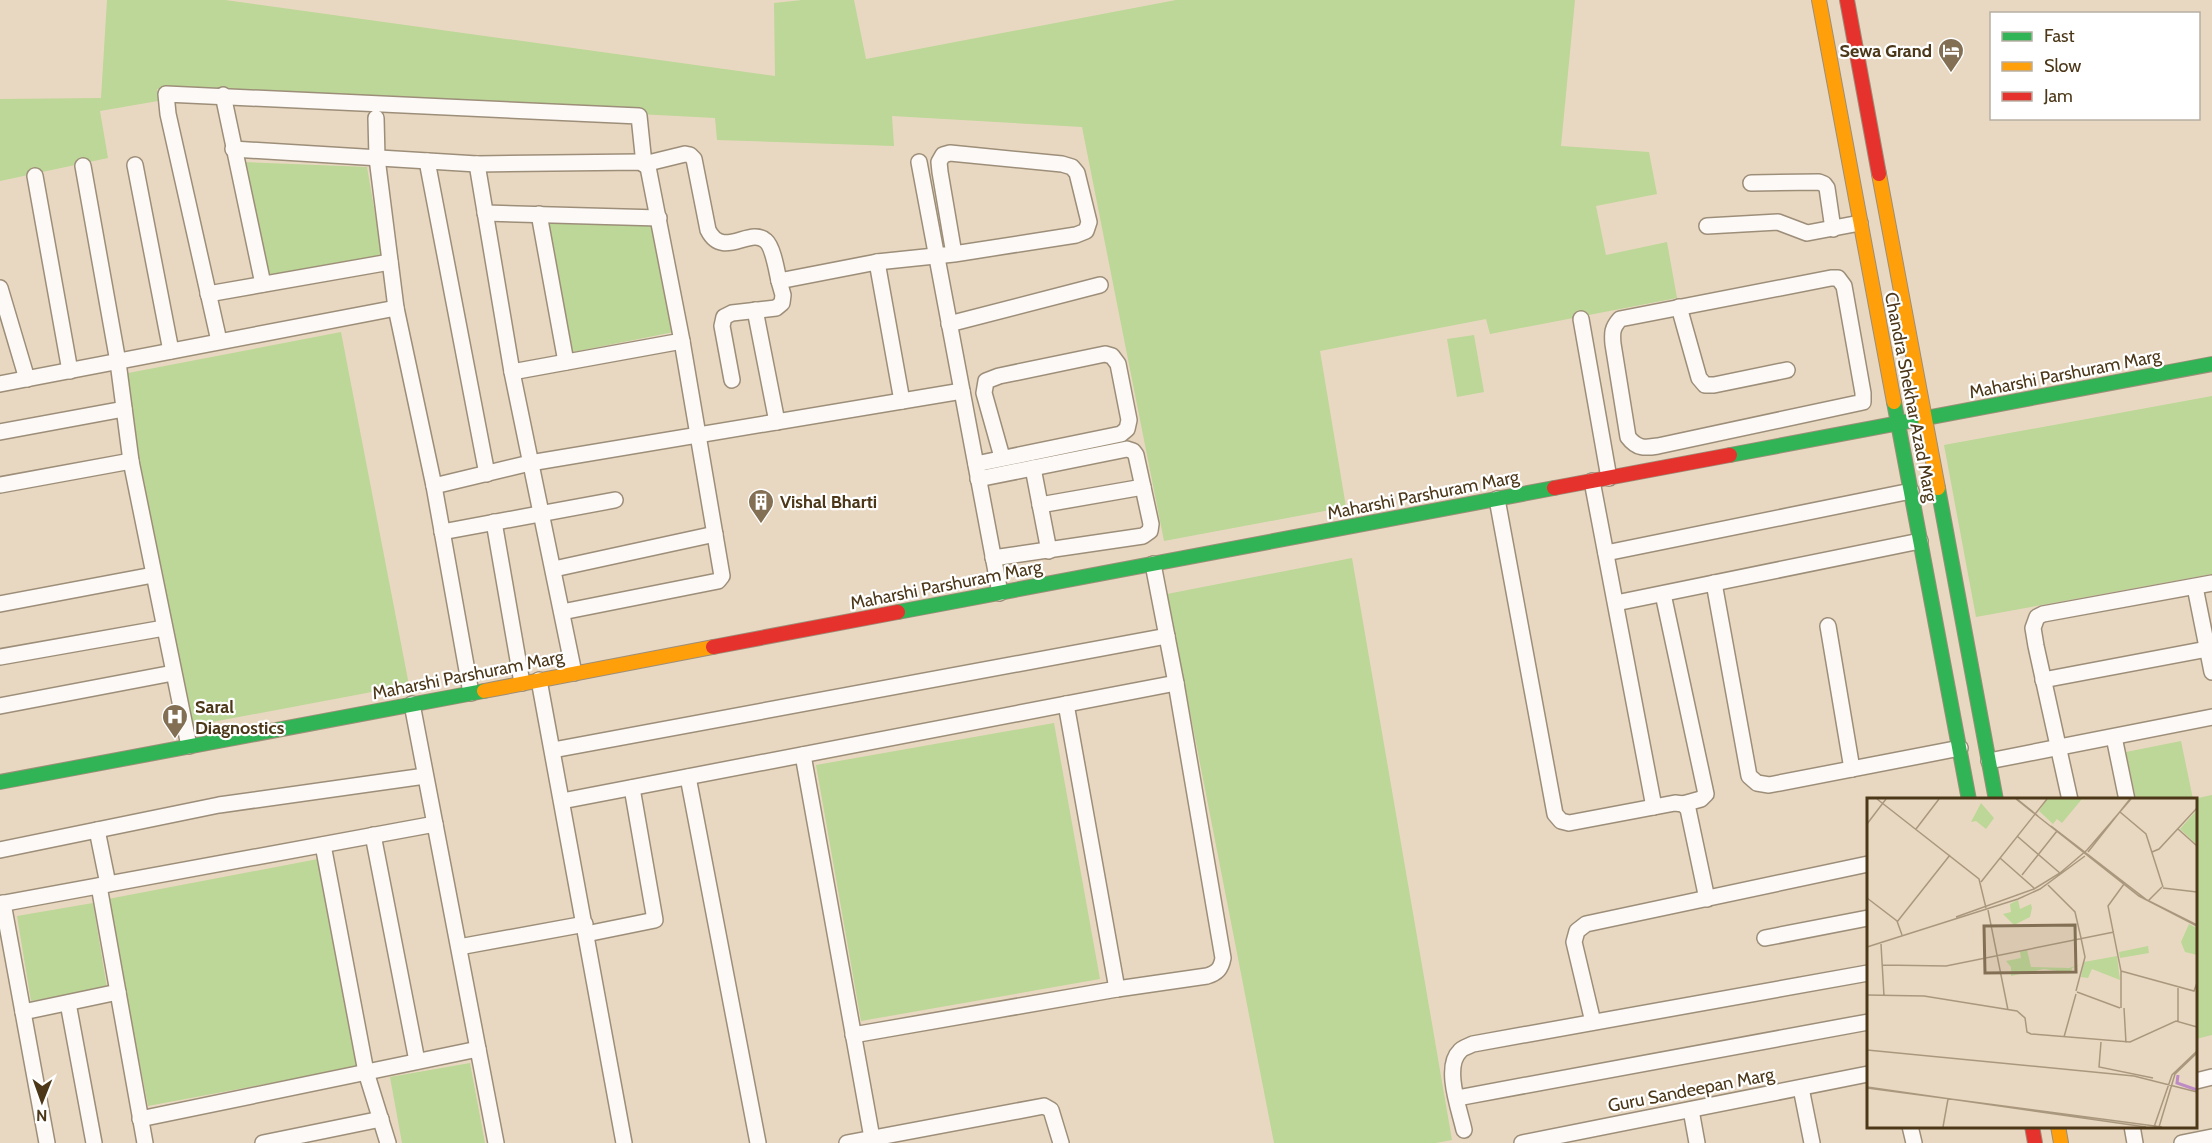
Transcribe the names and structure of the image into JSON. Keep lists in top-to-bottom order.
{
  "streets": {
    "street": ["Maharshi Parshuram Marg", "Chandra Shekhar Azad Marg", "Guru Sandeepan Marg"]
  },
  "crossings": [
    ["Maharshi Parshuram Marg", "Chandra Shekhar Azad Marg"]
  ],
  "places": {
    "hotel": ["Sewa Grand"],
    "building": ["Vishal Bharti"],
    "hospital": ["Saral Diagnostics"]
  },
  "legend": ["Fast", "Slow", "Jam"],
  "north": "bottom"
}
